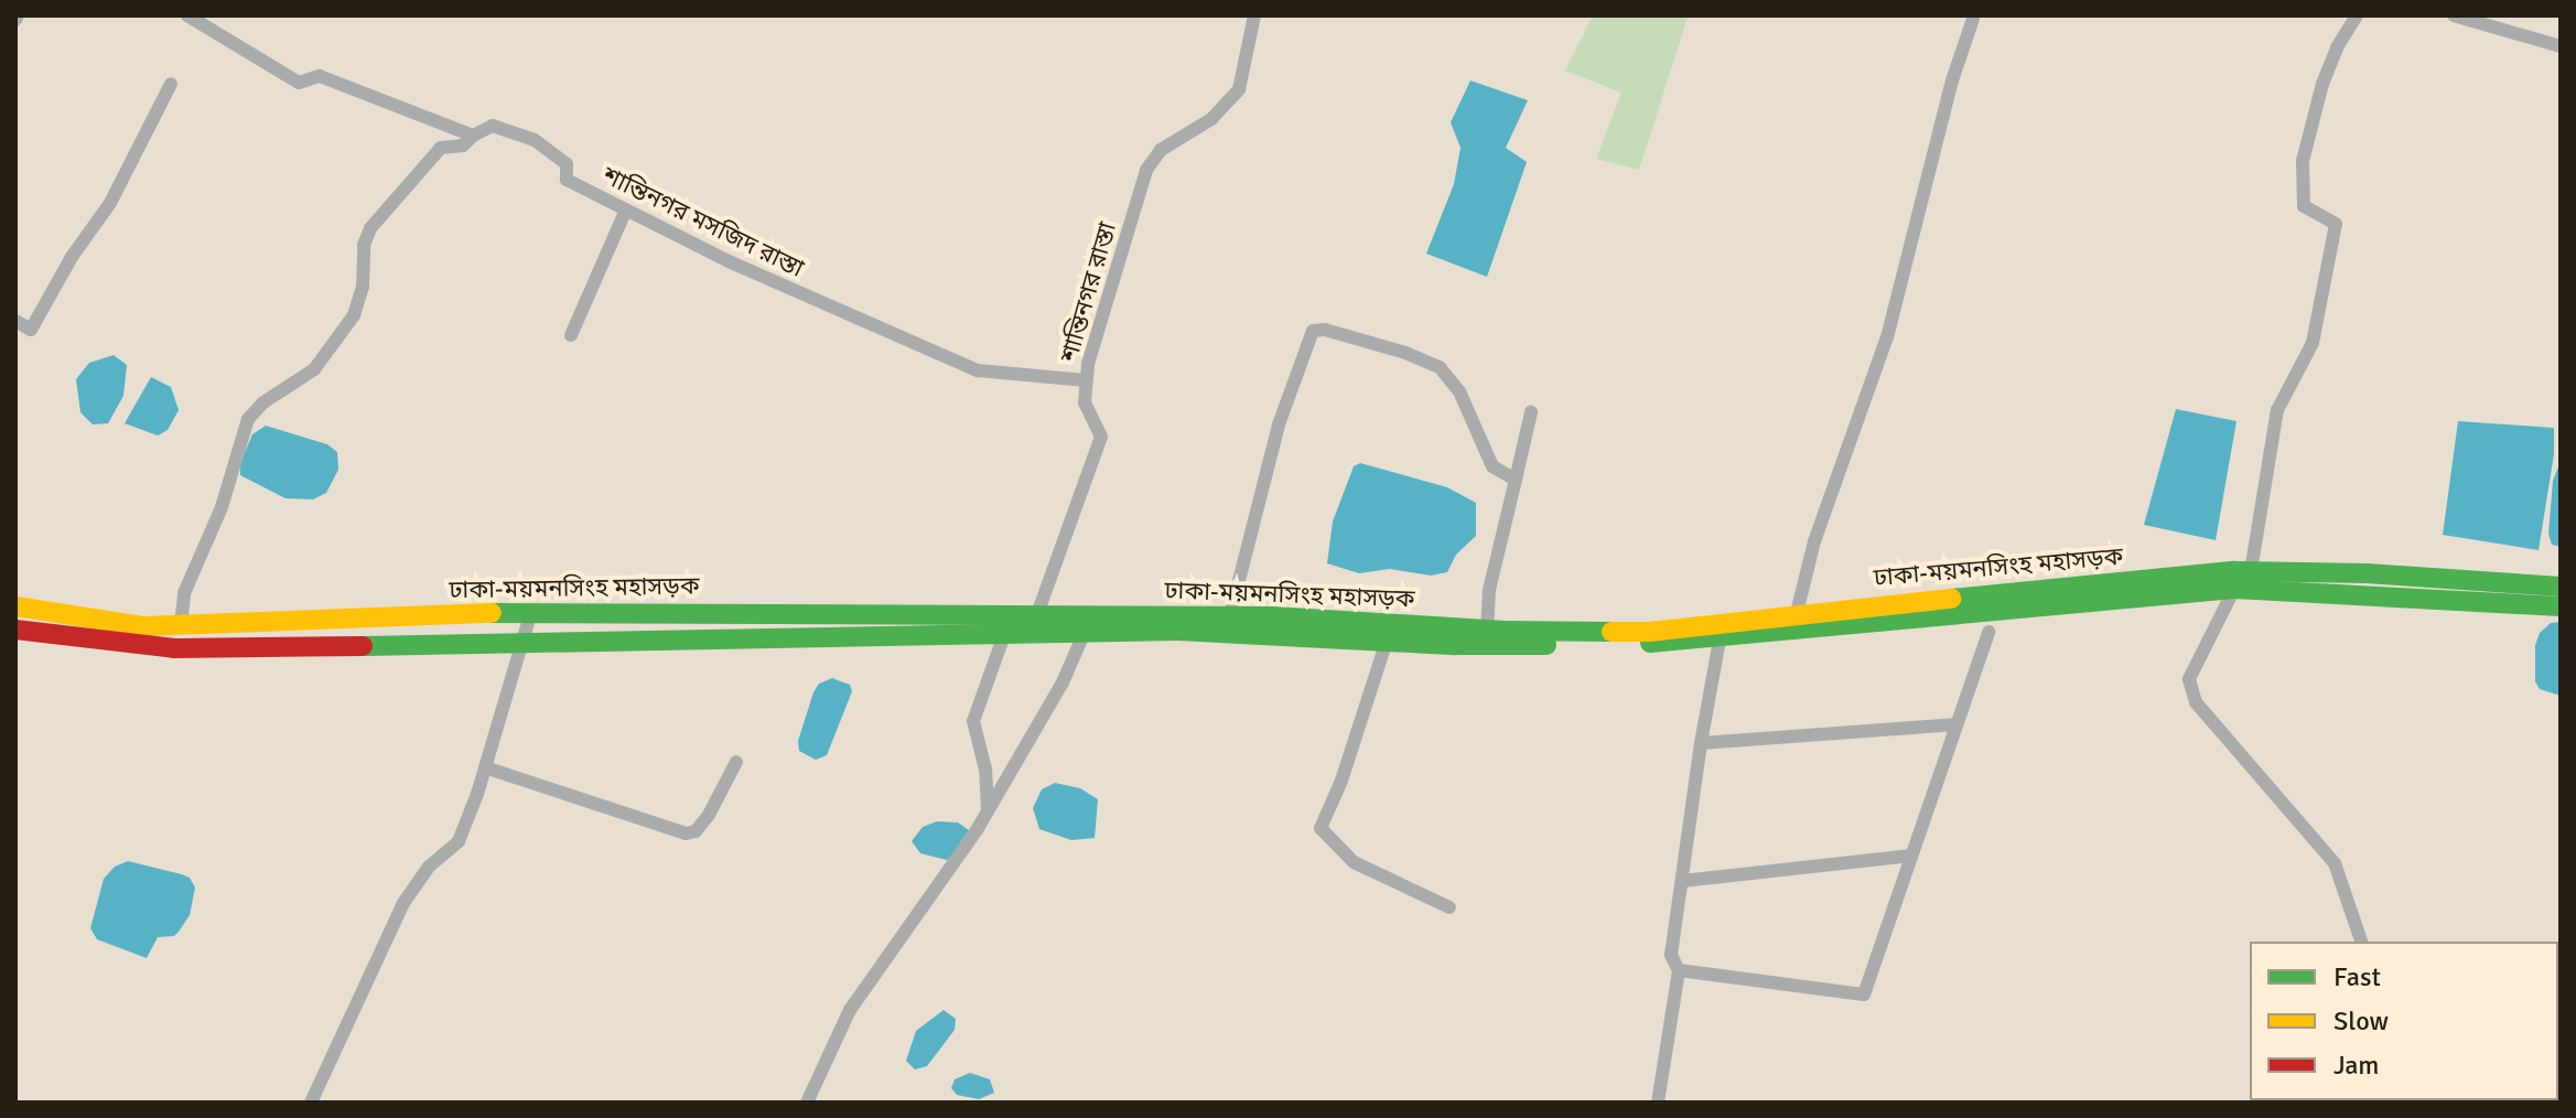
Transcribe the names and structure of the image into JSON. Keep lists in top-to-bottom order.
{
  "streets": {
    "main road": ["ঢাকা-ময়মনসিংহ মহাসড়ক"],
    "street": ["শান্তিনগর মসজিদ রাস্তা", "শান্তিনগর রাস্তা"]
  },
  "crossings": [
    ["শান্তিনগর মসজিদ রাস্তা", "শান্তিনগর রাস্তা"],
    ["শান্তিনগর রাস্তা", "ঢাকা-ময়মনসিংহ মহাসড়ক"]
  ],
  "legend": ["Fast", "Slow", "Jam"]
}
